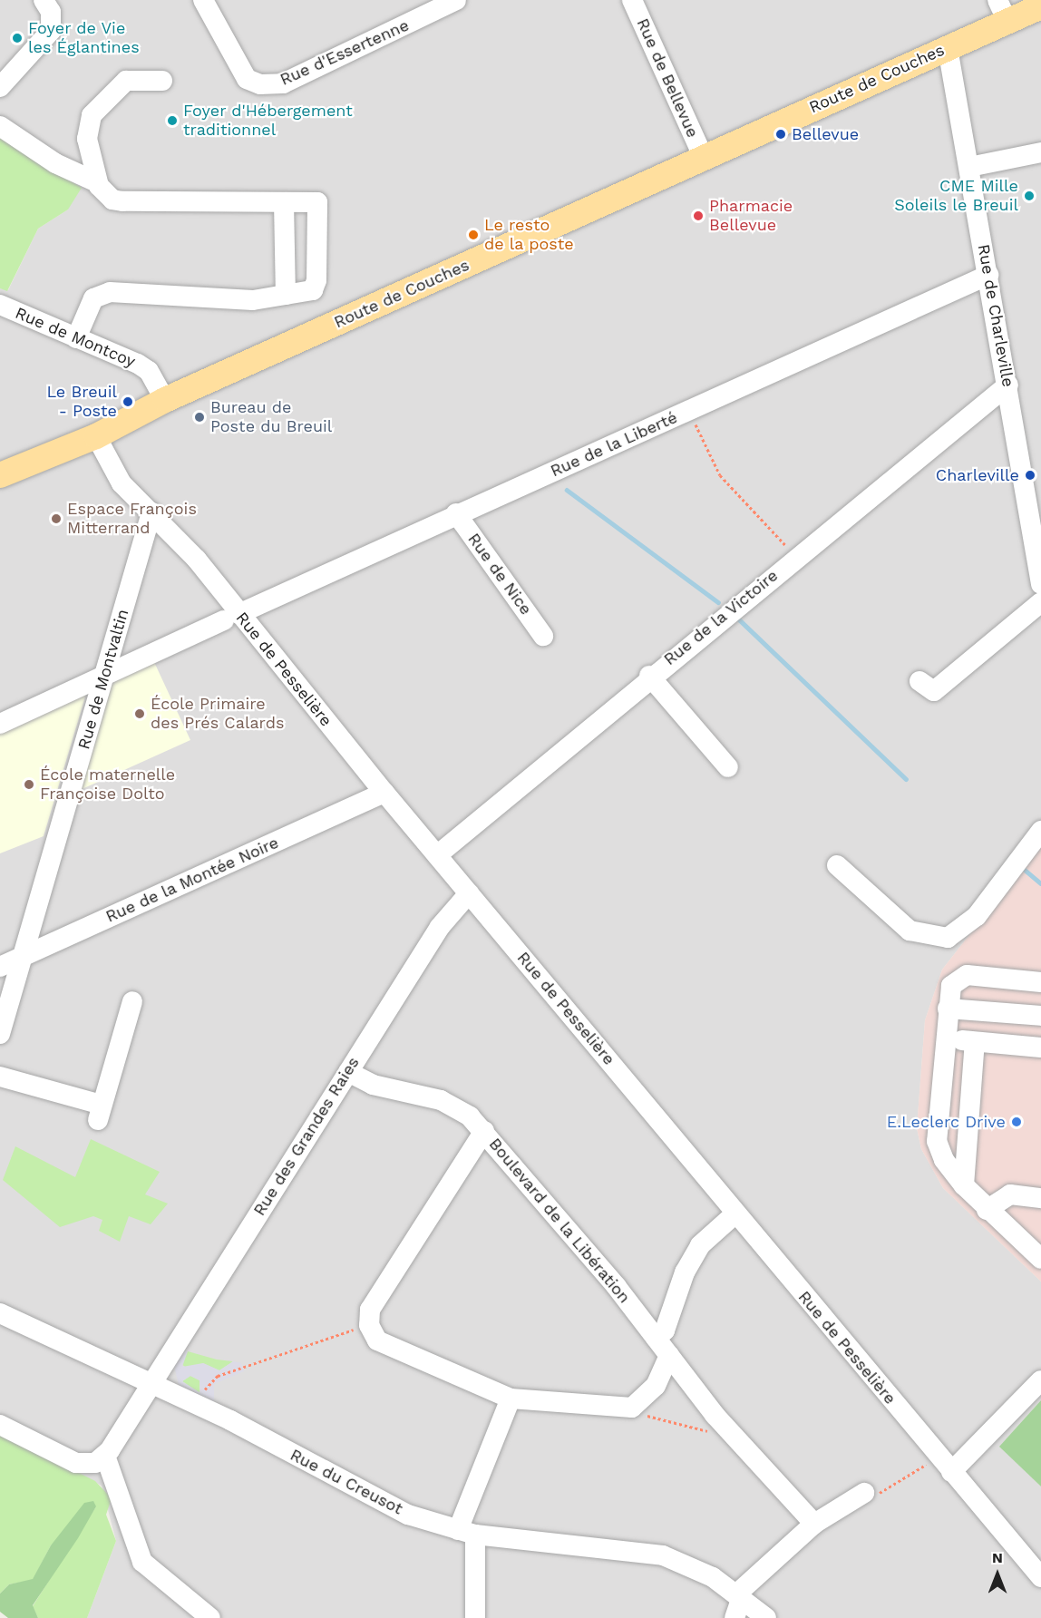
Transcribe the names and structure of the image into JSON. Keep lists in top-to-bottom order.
{
  "streets": {
    "main road": ["Route de Couches"],
    "street": [
      "Rue d'Essertenne",
      "Rue de Bellevue",
      "Rue de Charleville",
      "Rue de Montcoy",
      "Rue de la Liberté",
      "Rue de Nice",
      "Rue de la Victoire",
      "Rue de Pesselière",
      "Rue de Montvaltin",
      "Rue de la Montée Noire",
      "Rue des Grandes Raies",
      "Boulevard de la Libération",
      "Rue du Creusot"
    ]
  },
  "crossings": [
    ["Rue de Bellevue", "Route de Couches"],
    ["Route de Couches", "Rue de Charleville"],
    ["Route de Couches", "Rue de Montcoy"],
    ["Route de Couches", "Rue de Pesselière"],
    ["Rue de Charleville", "Rue de la Liberté"],
    ["Rue de Charleville", "Rue de la Victoire"],
    ["Rue de la Liberté", "Rue de Nice"],
    ["Rue de la Liberté", "Rue de Pesselière"],
    ["Rue de la Liberté", "Rue de Montvaltin"],
    ["Rue de la Victoire", "Rue de Pesselière"],
    ["Rue de Pesselière", "Rue de Montvaltin"],
    ["Rue de Pesselière", "Rue de la Montée Noire"],
    ["Rue de Pesselière", "Rue des Grandes Raies"],
    ["Rue de Montvaltin", "Rue de la Montée Noire"],
    ["Rue des Grandes Raies", "Rue du Creusot"]
  ],
  "places": [
    "Foyer de Vie les Églantines",
    "Foyer d'Hébergement traditionnel",
    "Bellevue",
    "CME Mille Soleils le Breuil",
    "Pharmacie Bellevue",
    "Le resto de la poste",
    "Le Breuil - Poste",
    "Bureau de Poste du Breuil",
    "Charleville",
    "Espace François Mitterrand",
    "École Primaire des Prés Calards",
    "École maternelle Françoise Dolto",
    "E.Leclerc Drive"
  ],
  "north": "top"
}
